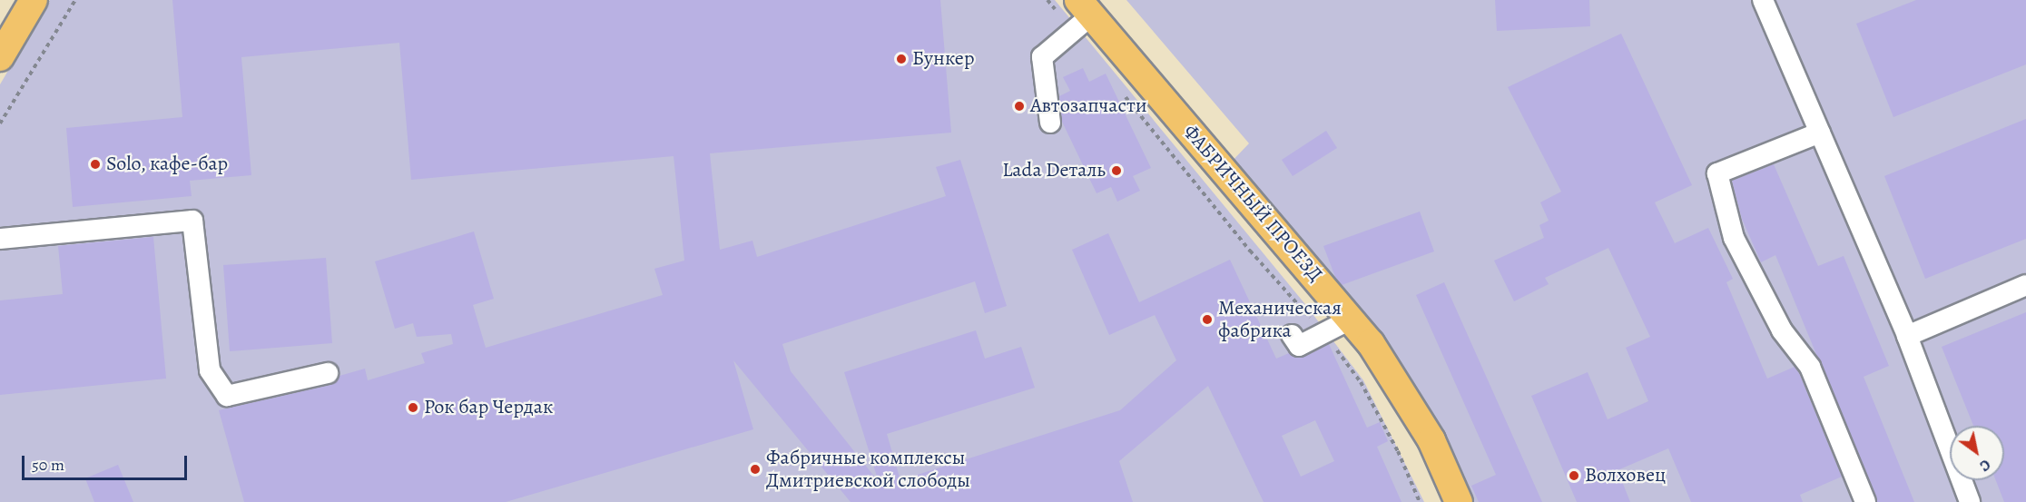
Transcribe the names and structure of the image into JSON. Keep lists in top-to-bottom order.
{
  "streets": {
    "main road": ["ФАБРИЧНЫЙ ПРОЕЗД"]
  },
  "places": [
    "Бункер",
    "Автозапчасти",
    "Solo, кафе-бар",
    "Lada Dеталь",
    "Механическая фабрика",
    "Рок бар Чердак",
    "Фабричные комплексы Дмитриевской слободы",
    "Волховец"
  ],
  "scale_bar": "50 m",
  "north": "bottom right"
}
